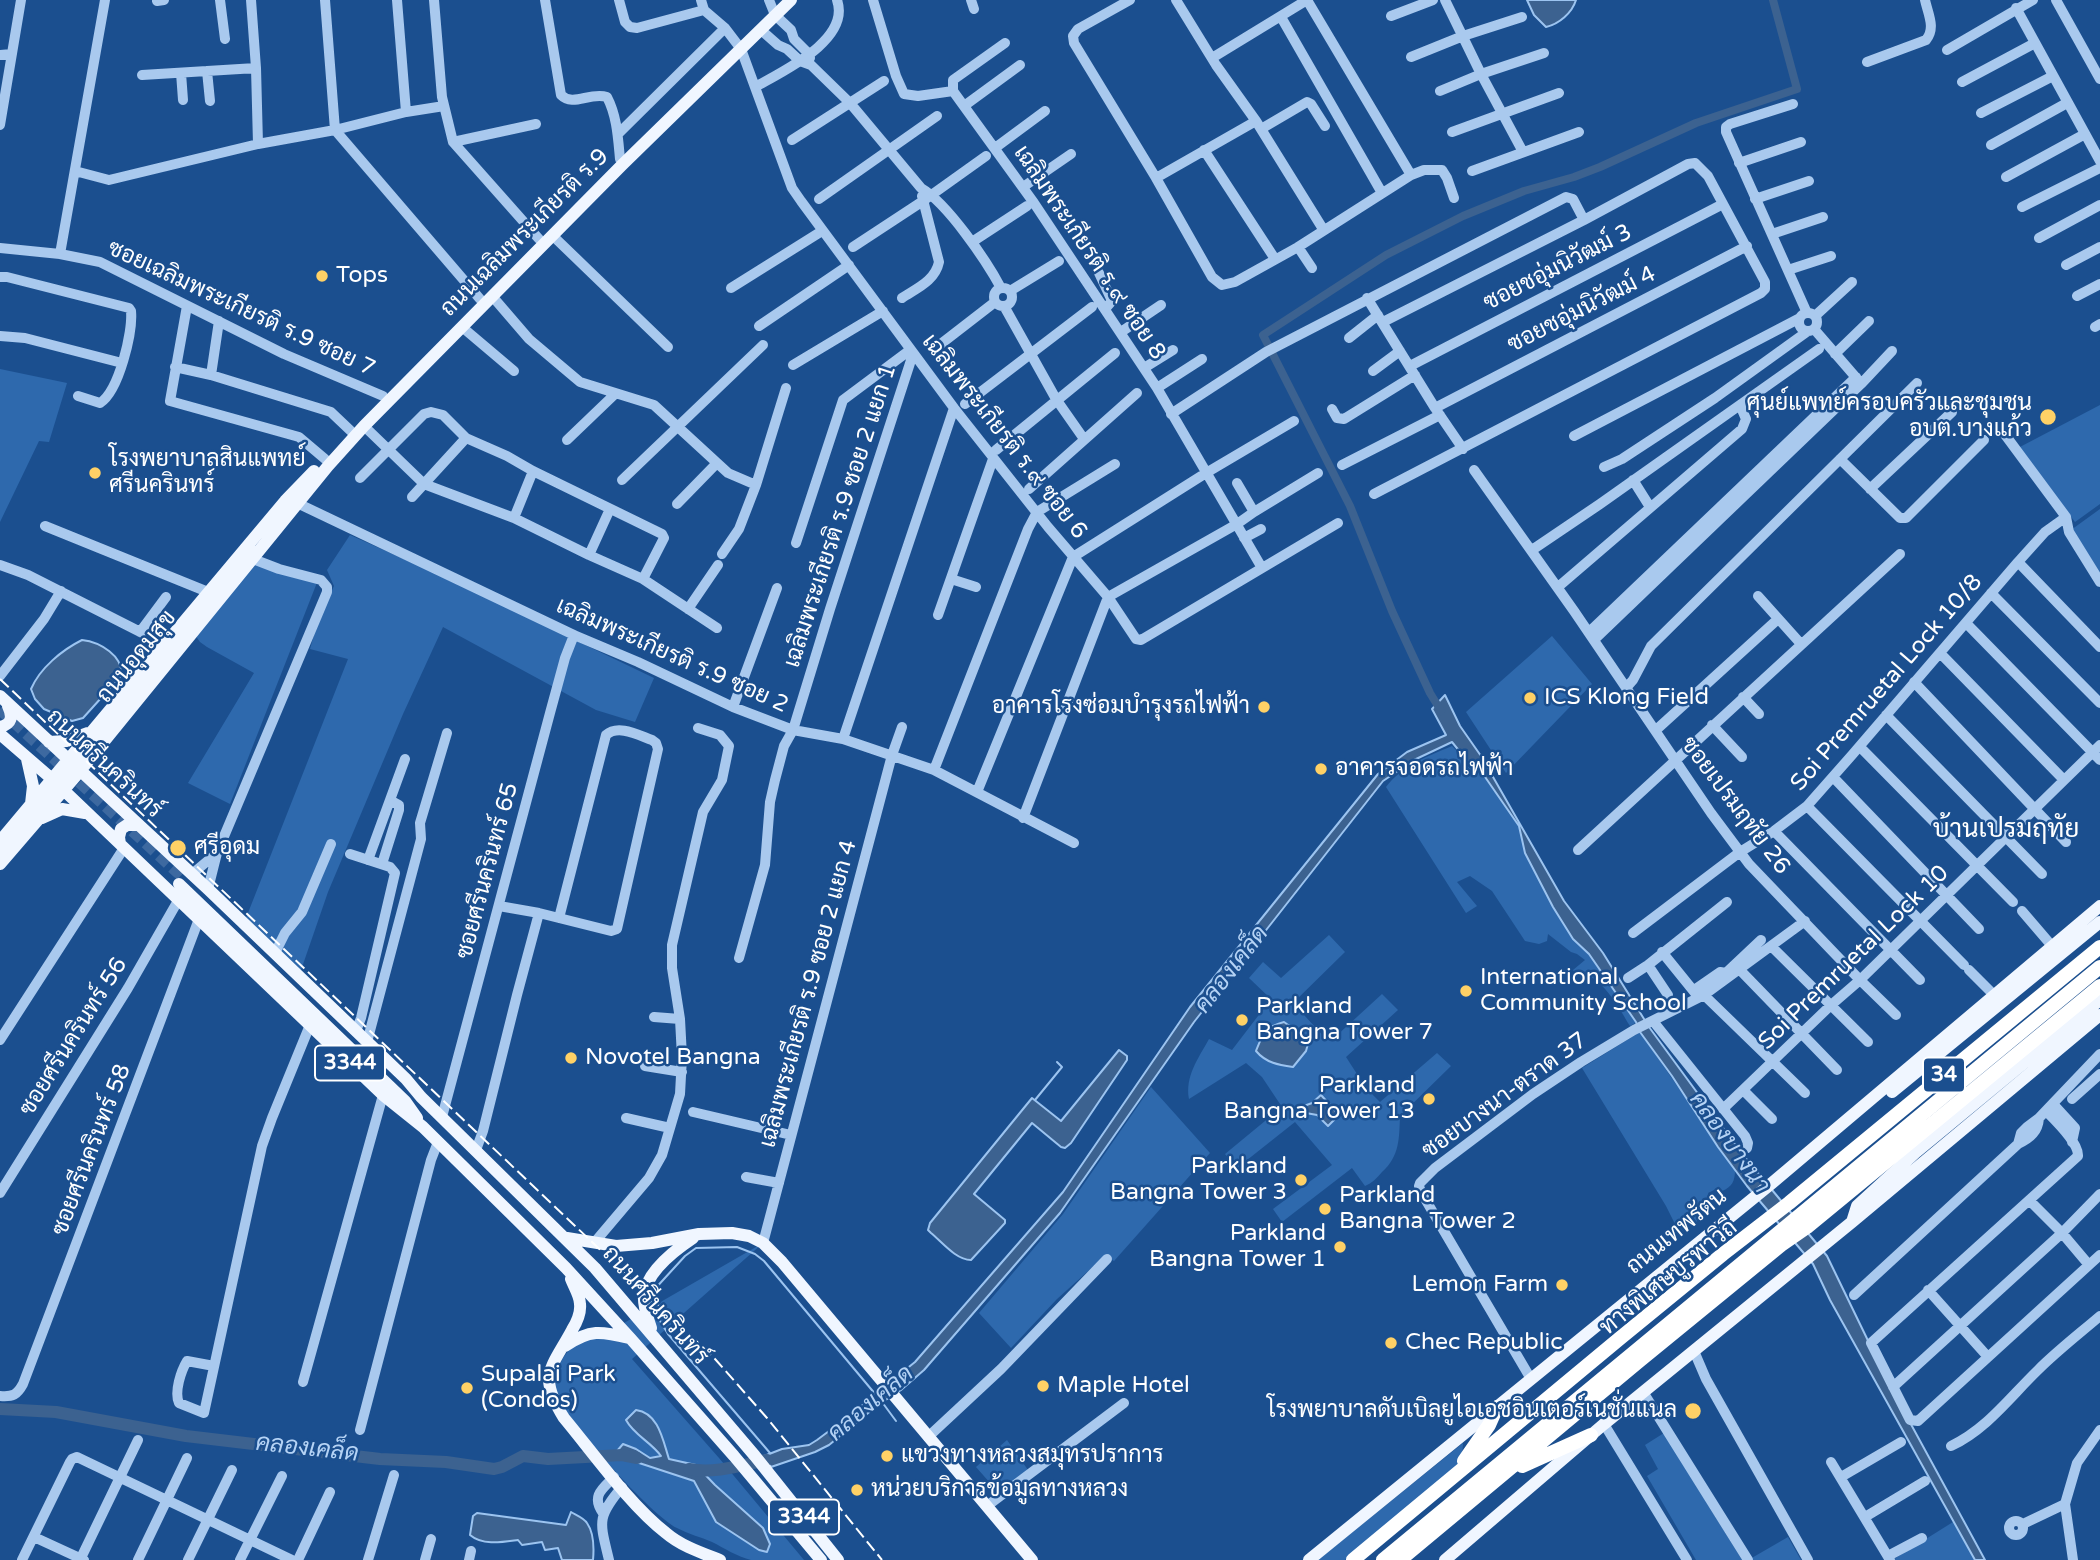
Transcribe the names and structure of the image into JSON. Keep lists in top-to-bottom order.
{
  "streets": {
    "highway": ["34", "ถนนเทพรัตน", "ทางพิเศษบูรพาวิถี"],
    "main road": [
      "ถนนเฉลิมพระเกียรติ ร.9",
      "ถนนอุดมสุข",
      "ถนนศรีนครินทร์",
      "3344"
    ],
    "street": [
      "เฉลิมพระเกียรติ ร.๙ ซอย 8",
      "ซอยชอุ่มนิวัฒม์ 3",
      "ซอยเฉลิมพระเกียรติ ร.9 ซอย 7",
      "ซอยชอุ่มนิวัฒม์ 4",
      "เฉลิมพระเกียรติ ร.๙ ซอย 6",
      "เฉลิมพระเกียรติ ร.9 ซอย 2 แยก 1",
      "เฉลิมพระเกียรติ ร.9 ซอย 2",
      "Soi Premruetal Lock 10/8",
      "ซอยเปรมฤทัย 26",
      "ซอยศรีนครินทร์ 65",
      "Soi Premruetal Lock 10",
      "เฉลิมพระเกียรติ ร.9 ซอย 2 แยก 4",
      "ซอยศรีนครินทร์ 56",
      "ซอยบางนา-ตราด 37",
      "ซอยศรีนครินทร์ 58"
    ]
  },
  "crossings": [
    ["ถนนเฉลิมพระเกียรติ ร.9", "ซอยเฉลิมพระเกียรติ ร.9 ซอย 7"],
    ["ถนนเฉลิมพระเกียรติ ร.9", "เฉลิมพระเกียรติ ร.๙ ซอย 6"],
    ["ถนนเฉลิมพระเกียรติ ร.9", "เฉลิมพระเกียรติ ร.9 ซอย 2"],
    ["ถนนเฉลิมพระเกียรติ ร.9", "ถนนอุดมสุข"],
    ["ถนนเฉลิมพระเกียรติ ร.9", "ถนนศรีนครินทร์"],
    ["เฉลิมพระเกียรติ ร.๙ ซอย 8", "เฉลิมพระเกียรติ ร.๙ ซอย 6"],
    ["เฉลิมพระเกียรติ ร.๙ ซอย 6", "เฉลิมพระเกียรติ ร.9 ซอย 2 แยก 1"],
    ["เฉลิมพระเกียรติ ร.9 ซอย 2 แยก 1", "เฉลิมพระเกียรติ ร.9 ซอย 2"],
    ["เฉลิมพระเกียรติ ร.9 ซอย 2", "ซอยศรีนครินทร์ 65"],
    ["เฉลิมพระเกียรติ ร.9 ซอย 2", "เฉลิมพระเกียรติ ร.9 ซอย 2 แยก 4"],
    ["Soi Premruetal Lock 10/8", "ซอยเปรมฤทัย 26"],
    ["ถนนศรีนครินทร์", "ซอยศรีนครินทร์ 65"],
    ["ถนนศรีนครินทร์", "ซอยศรีนครินทร์ 56"],
    ["ถนนศรีนครินทร์", "ซอยศรีนครินทร์ 58"],
    ["ซอยเปรมฤทัย 26", "Soi Premruetal Lock 10"],
    ["ซอยเปรมฤทัย 26", "ซอยบางนา-ตราด 37"],
    ["ซอยบางนา-ตราด 37", "ถนนเทพรัตน"]
  ],
  "districts": ["บ้านเปรมฤทัย"],
  "water": ["คลองเคล็ด", "คลองบางนา"],
  "places": [
    "Tops",
    "ศุนย์แพทย์ครอบครัวและชุมชน อบต.บางแก้ว",
    "โรงพยาบาลสินแพทย์ ศรีนครินทร์",
    "ICS Klong Field",
    "อาคารโรงซ่อมบำรุงรถไฟฟ้า",
    "อาคารจอดรถไฟฟ้า",
    "ศรีอุดม",
    "International Community School",
    "Parkland Bangna Tower 7",
    "Novotel Bangna",
    "Parkland Bangna Tower 13",
    "Parkland Bangna Tower 3",
    "Parkland Bangna Tower 2",
    "Parkland Bangna Tower 1",
    "Lemon Farm",
    "Chec Republic",
    "Maple Hotel",
    "Supalai Park (Condos)",
    "โรงพยาบาลดับเบิลยูไอเอชอินเตอร์เนชั่นแนล",
    "แขวงทางหลวงสมุทรปราการ",
    "หน่วยบริการข้อมูลทางหลวง"
  ]
}
